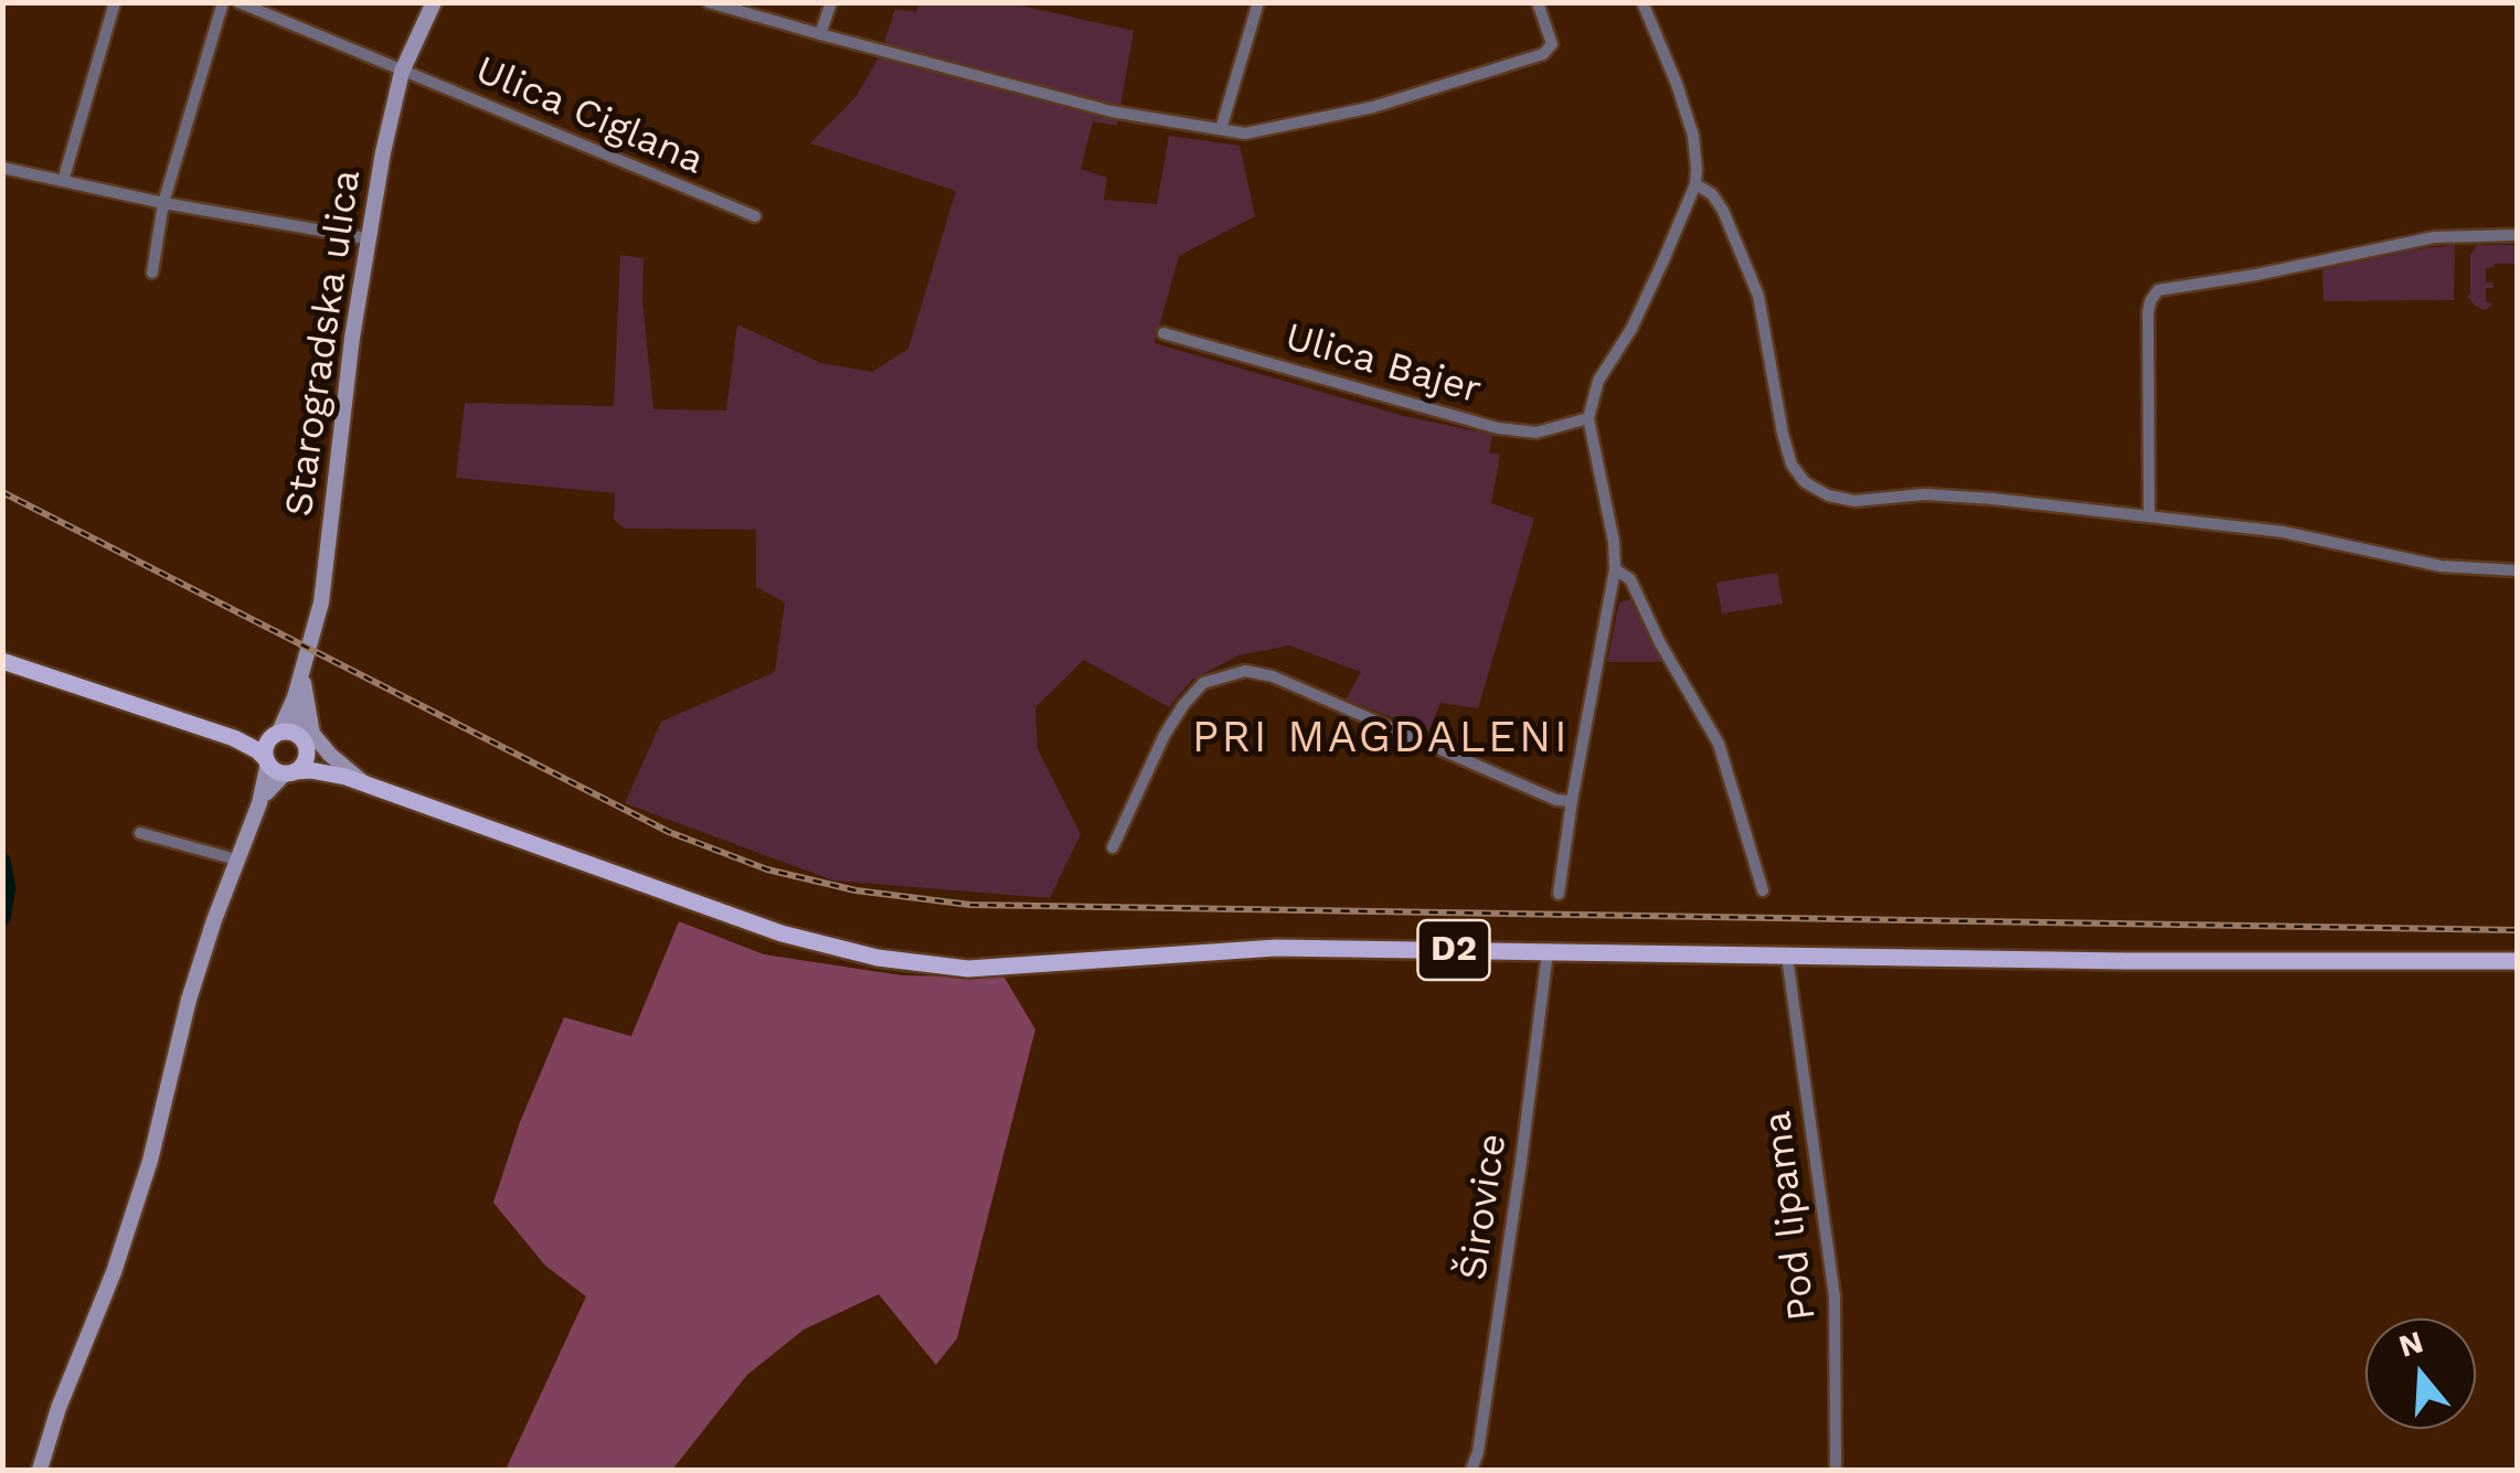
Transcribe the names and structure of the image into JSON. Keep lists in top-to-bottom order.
{
  "streets": {
    "main road": ["Starogradska ulica", "D2"],
    "street": [
      "Ulica Ciglana",
      "Ulica Bajer",
      "Širovice",
      "Pod lipama"
    ]
  },
  "crossings": [
    ["Ulica Ciglana", "Starogradska ulica"],
    ["Starogradska ulica", "D2"],
    ["D2", "Širovice"],
    ["D2", "Pod lipama"]
  ],
  "districts": ["PRI MAGDALENI"],
  "north": "top"
}
